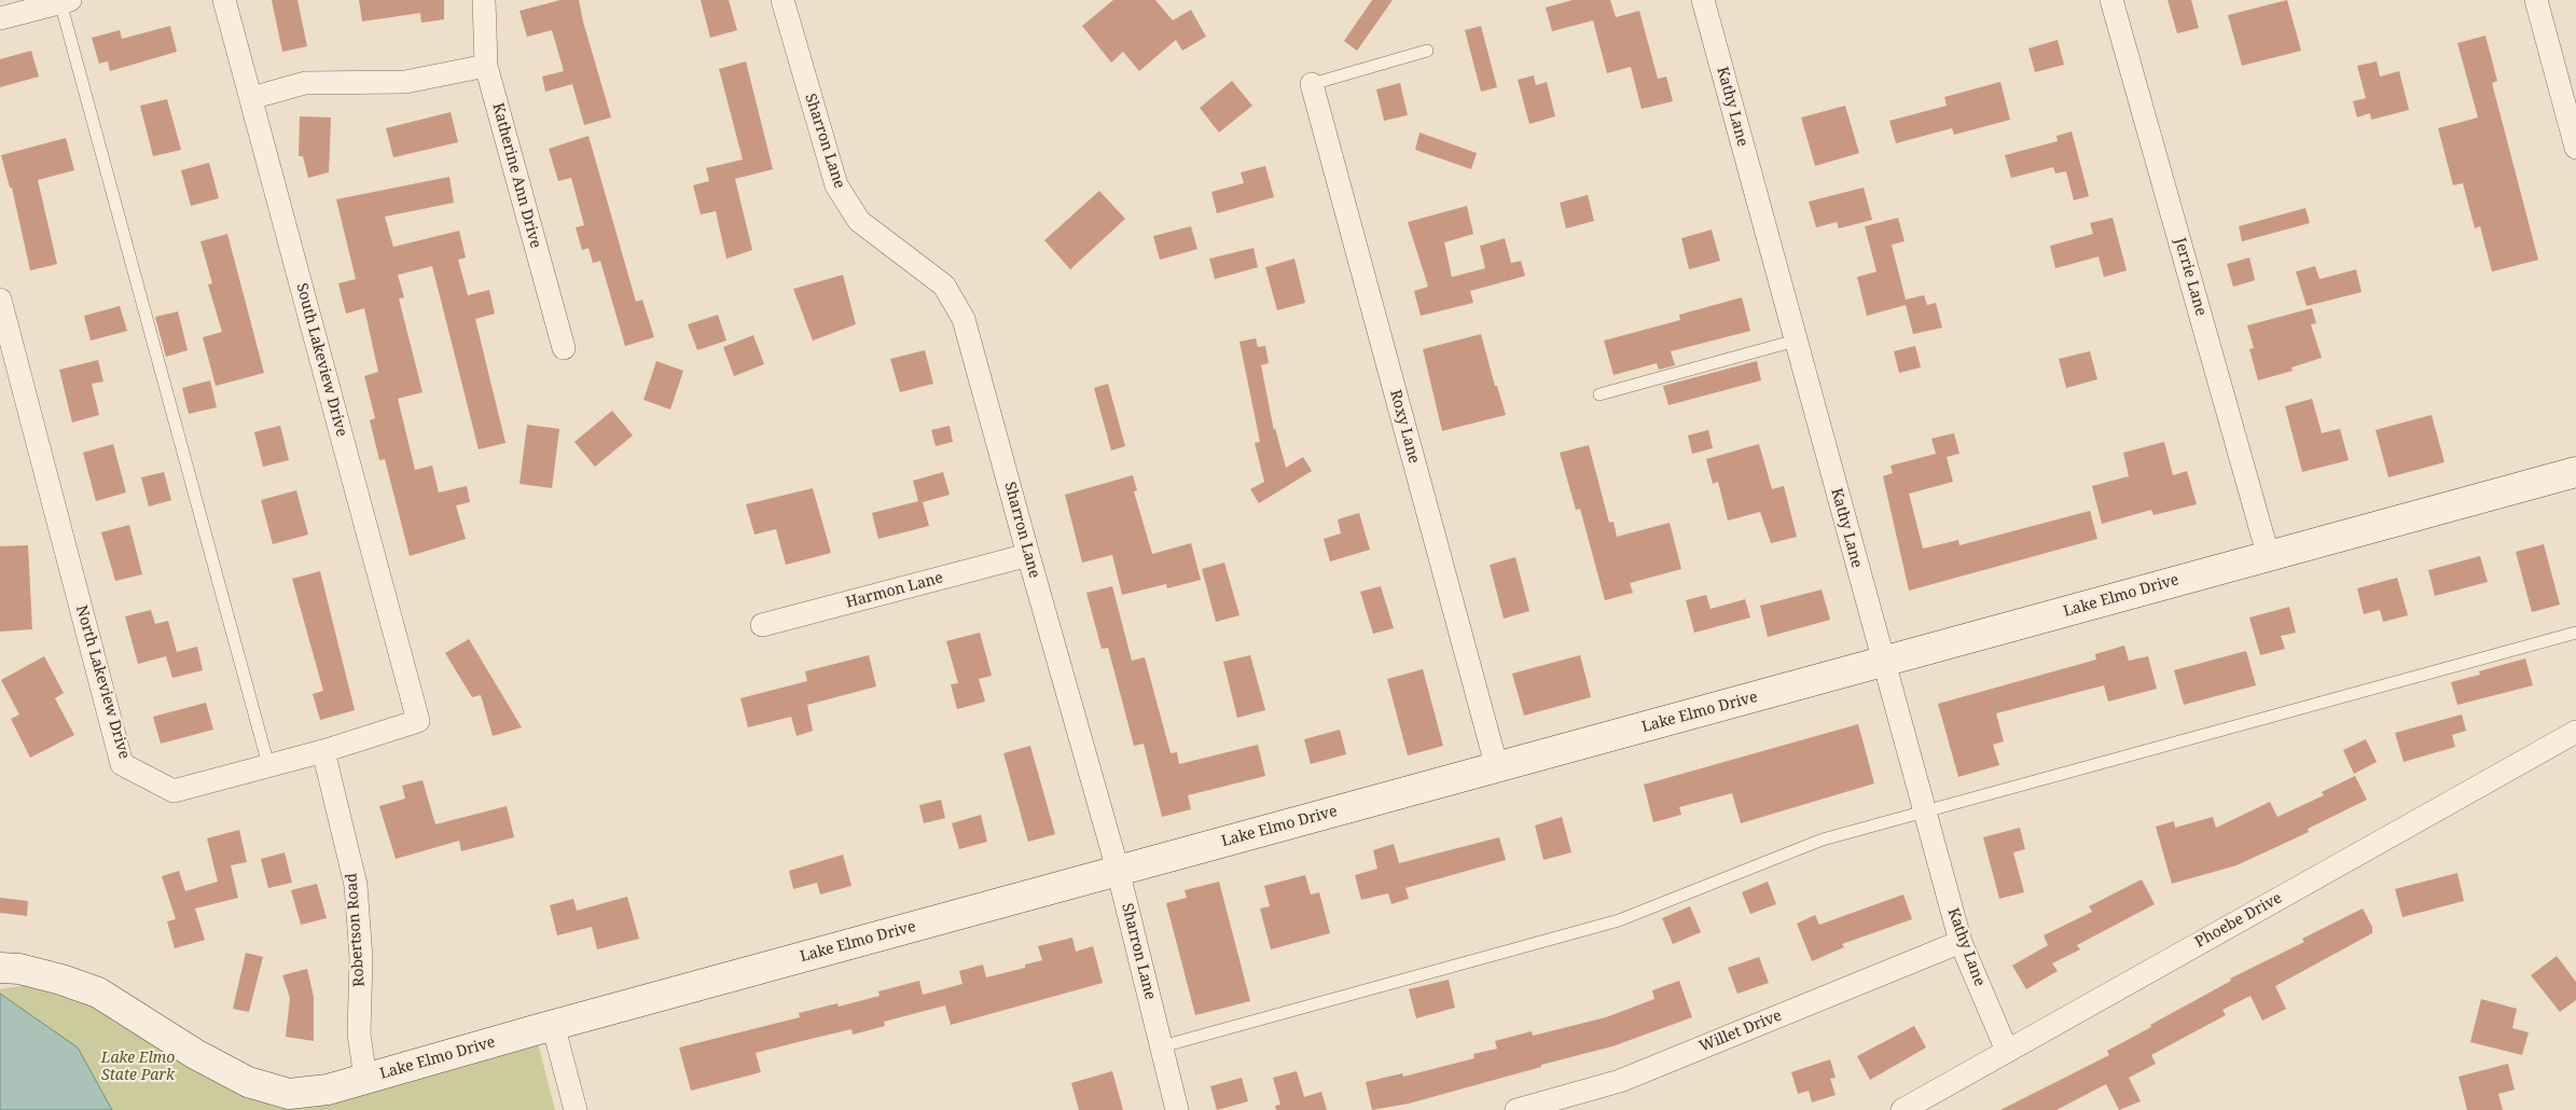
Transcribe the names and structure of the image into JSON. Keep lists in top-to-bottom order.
{
  "streets": {
    "street": [
      "Kathy Lane",
      "Sharron Lane",
      "Katherine Ann Drive",
      "Jerrie Lane",
      "South Lakeview Drive",
      "Roxy Lane",
      "Harmon Lane",
      "Lake Elmo Drive",
      "North Lakeview Drive",
      "Phoebe Drive",
      "Robertson Road",
      "Willet Drive"
    ]
  },
  "crossings": [
    ["Kathy Lane", "Lake Elmo Drive"],
    ["Kathy Lane", "Phoebe Drive"],
    ["Kathy Lane", "Willet Drive"],
    ["Sharron Lane", "Harmon Lane"],
    ["Sharron Lane", "Lake Elmo Drive"],
    ["Jerrie Lane", "Lake Elmo Drive"],
    ["South Lakeview Drive", "North Lakeview Drive"],
    ["Roxy Lane", "Lake Elmo Drive"],
    ["Lake Elmo Drive", "Robertson Road"],
    ["North Lakeview Drive", "Robertson Road"]
  ],
  "parks": ["Lake Elmo State Park"]
}
